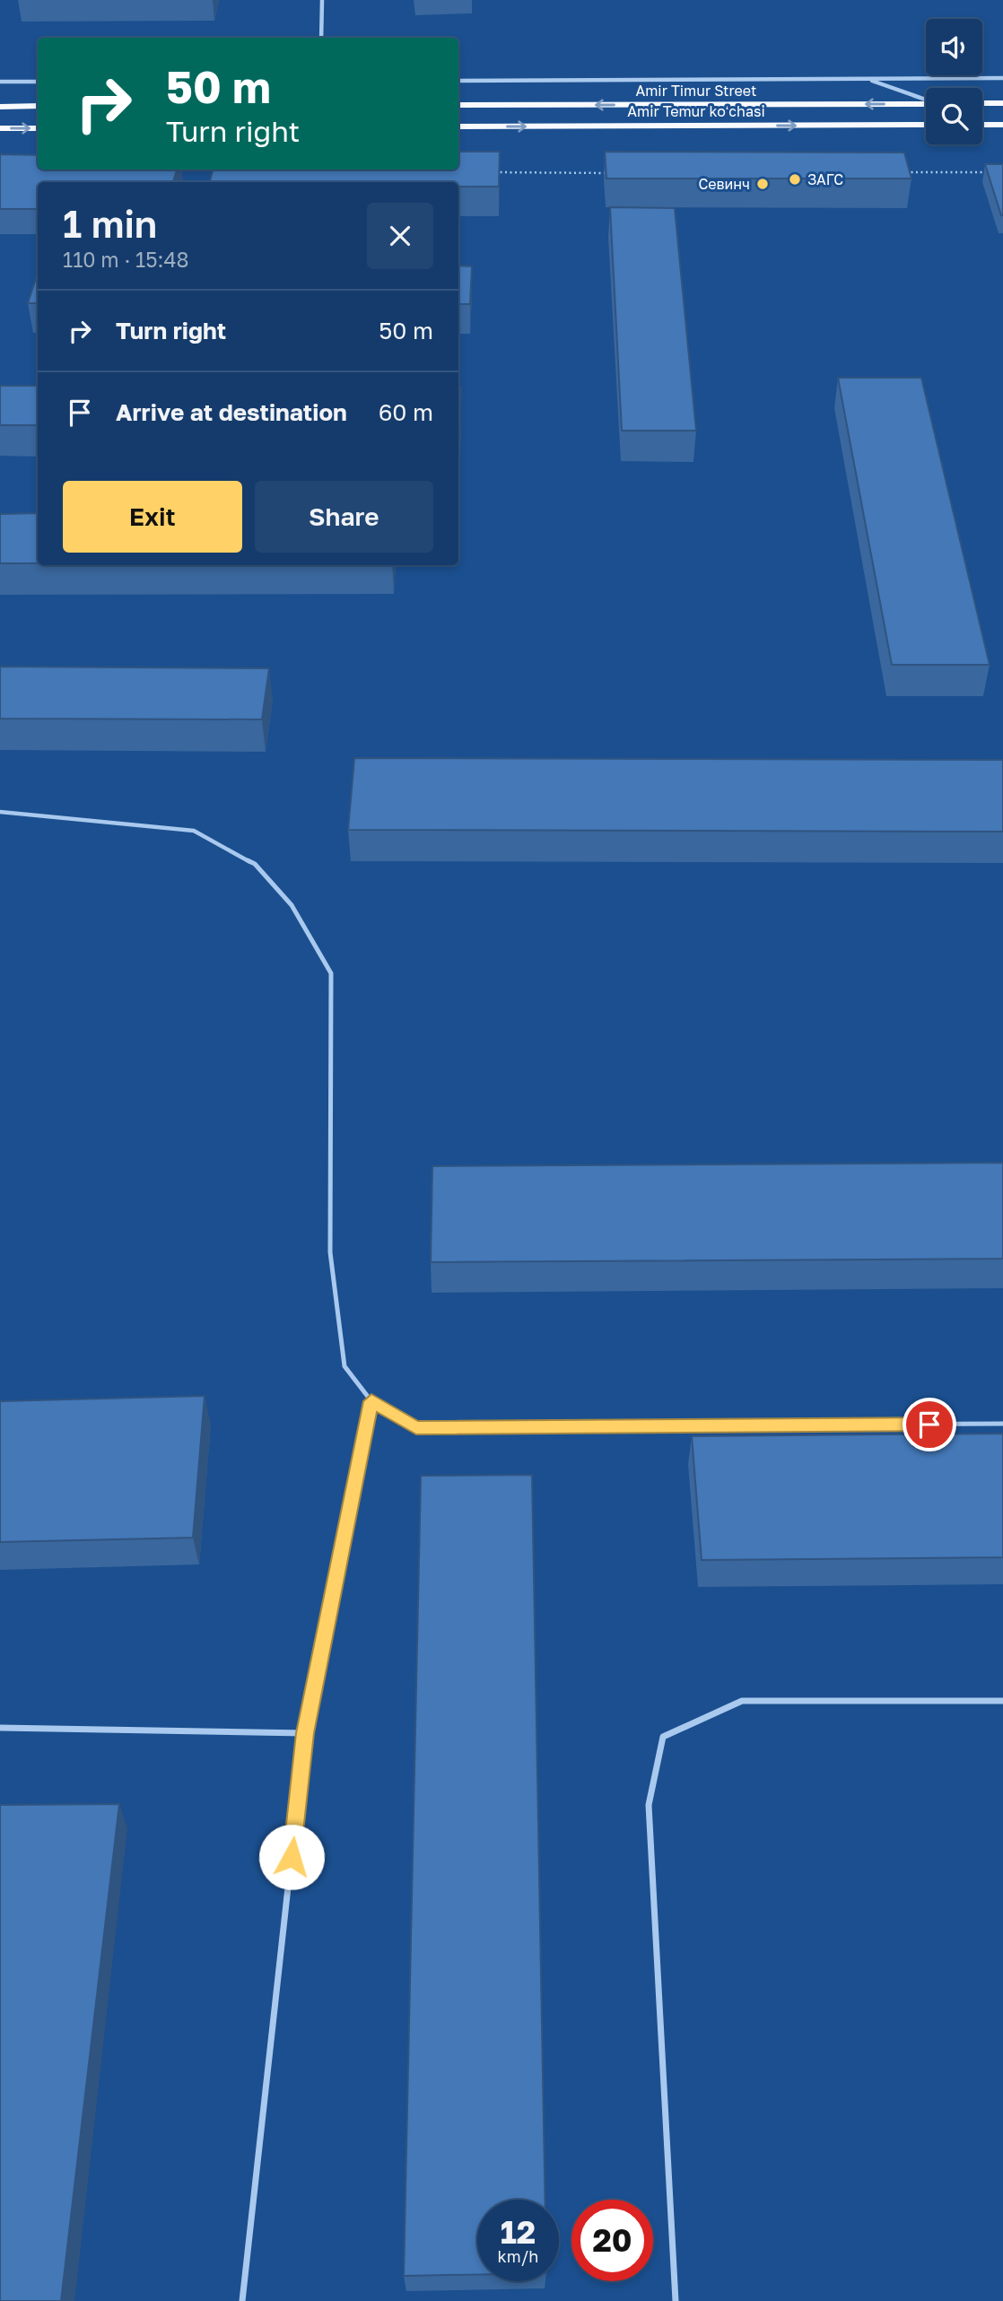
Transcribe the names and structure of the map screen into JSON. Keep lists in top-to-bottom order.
{
  "streets": {
    "highway": ["Amir Timur Street", "Amir Temur koʻchasi"]
  },
  "one_way": ["Amir Timur Street", "Amir Temur koʻchasi"],
  "places": ["ЗАГС", "Севинч"],
  "page": {
    "turn": ["50 m", "Turn right"],
    "heading": ["1 min", "110 m · 15:48"],
    "list": [
      {
        "name": "Turn right",
        "value": "50 m"
      },
      {
        "name": "Arrive at destination",
        "value": "60 m"
      }
    ],
    "buttons": ["Exit", "Share"],
    "speed": "12 km/h",
    "limit": "20"
  }
}
